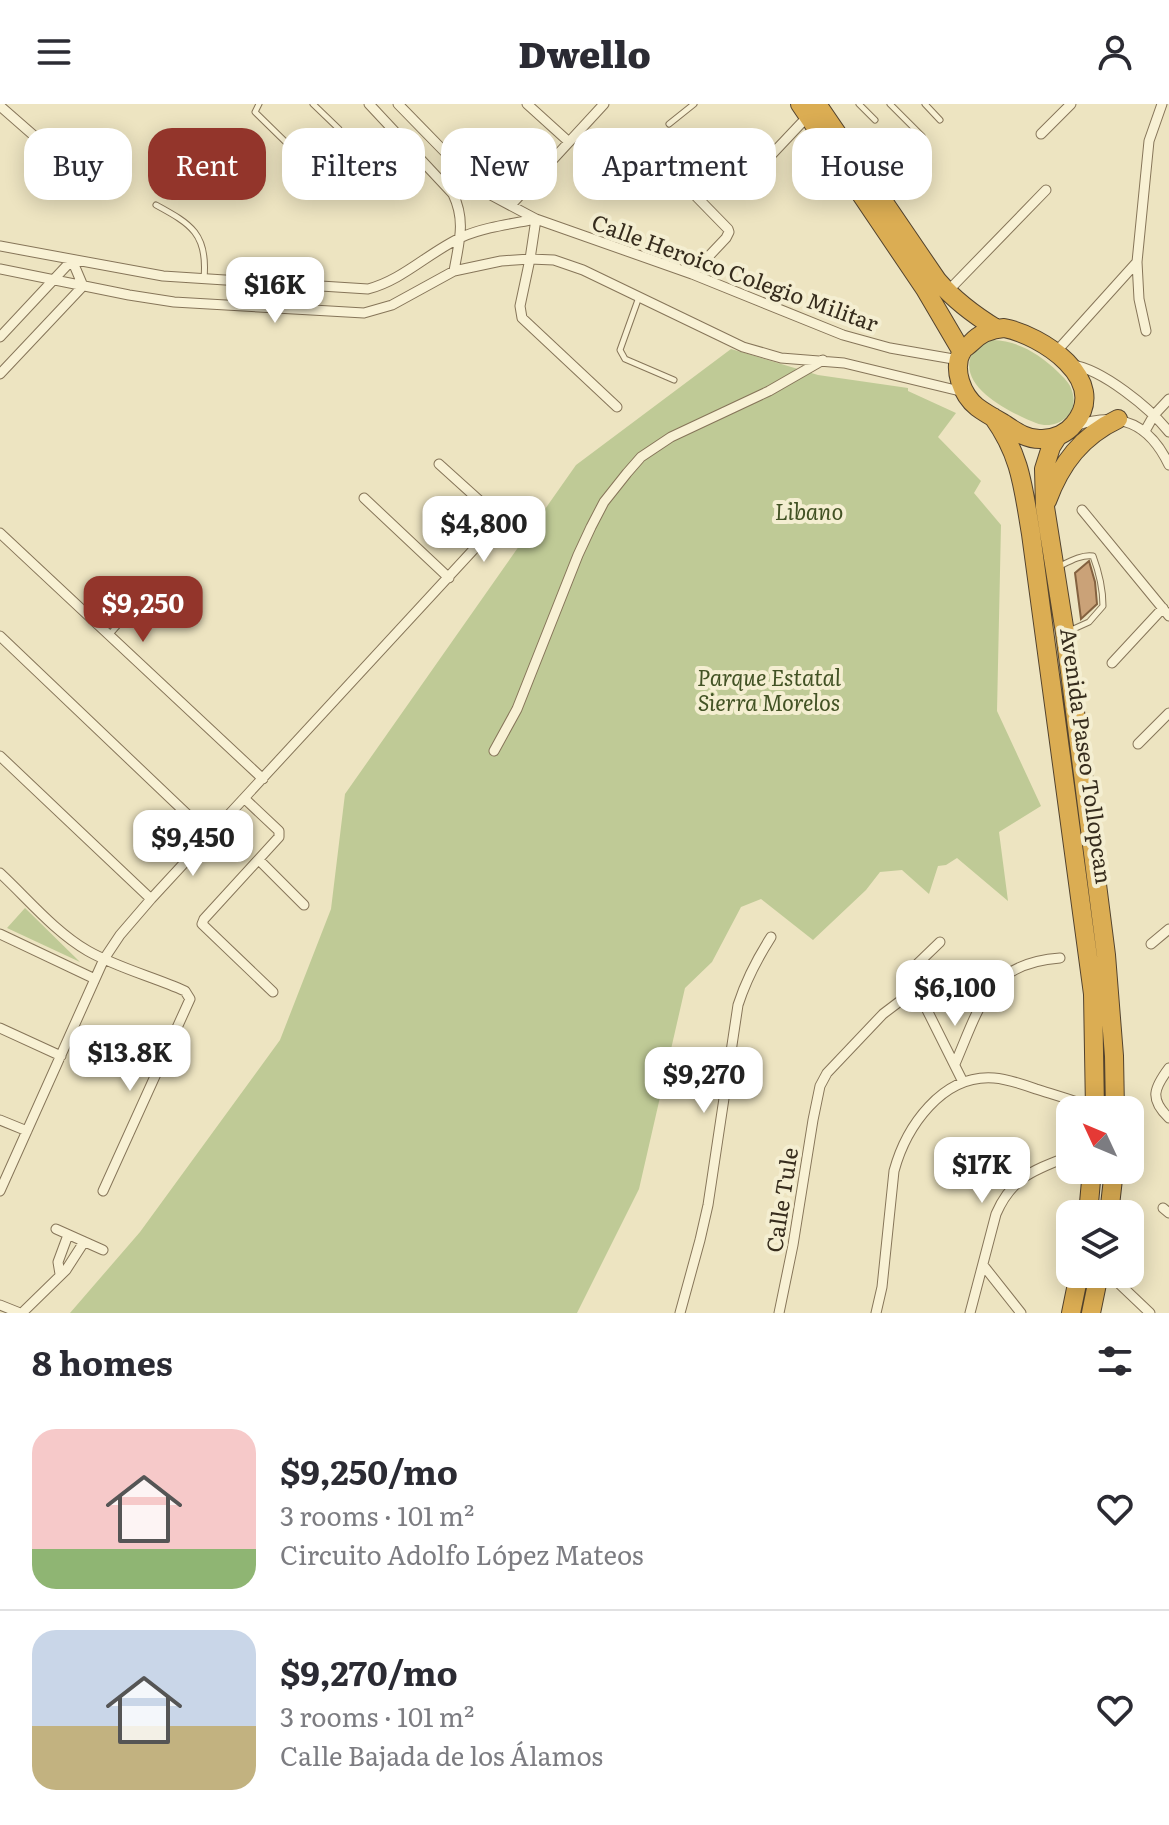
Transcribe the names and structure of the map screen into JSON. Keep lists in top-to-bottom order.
{
  "streets": {
    "highway": ["Avenida Paseo Tollopcan"],
    "street": ["Calle Heroico Colegio Militar", "Calle Tule"]
  },
  "crossings": [
    ["Calle Heroico Colegio Militar", "Avenida Paseo Tollopcan"]
  ],
  "parks": ["Libano", "Parque Estatal Sierra Morelos"],
  "north": "top left",
  "page": {
    "header": "Dwello",
    "chip": [
      "Buy",
      "Rent",
      "Filters",
      "New",
      "Apartment",
      "House"
    ],
    "price": [
      "$16K",
      "$4,800",
      "$9,250",
      "$9,450",
      "$6,100",
      "$13.8K",
      "$9,270",
      "$17K"
    ],
    "heading": "8 homes",
    "list": [
      {
        "name": "$9,250/mo",
        "note": "3 rooms · 101 m² · Circuito Adolfo López Mateos"
      },
      {
        "name": "$9,270/mo",
        "note": "3 rooms · 101 m² · Calle Bajada de los Álamos"
      }
    ]
  }
}
